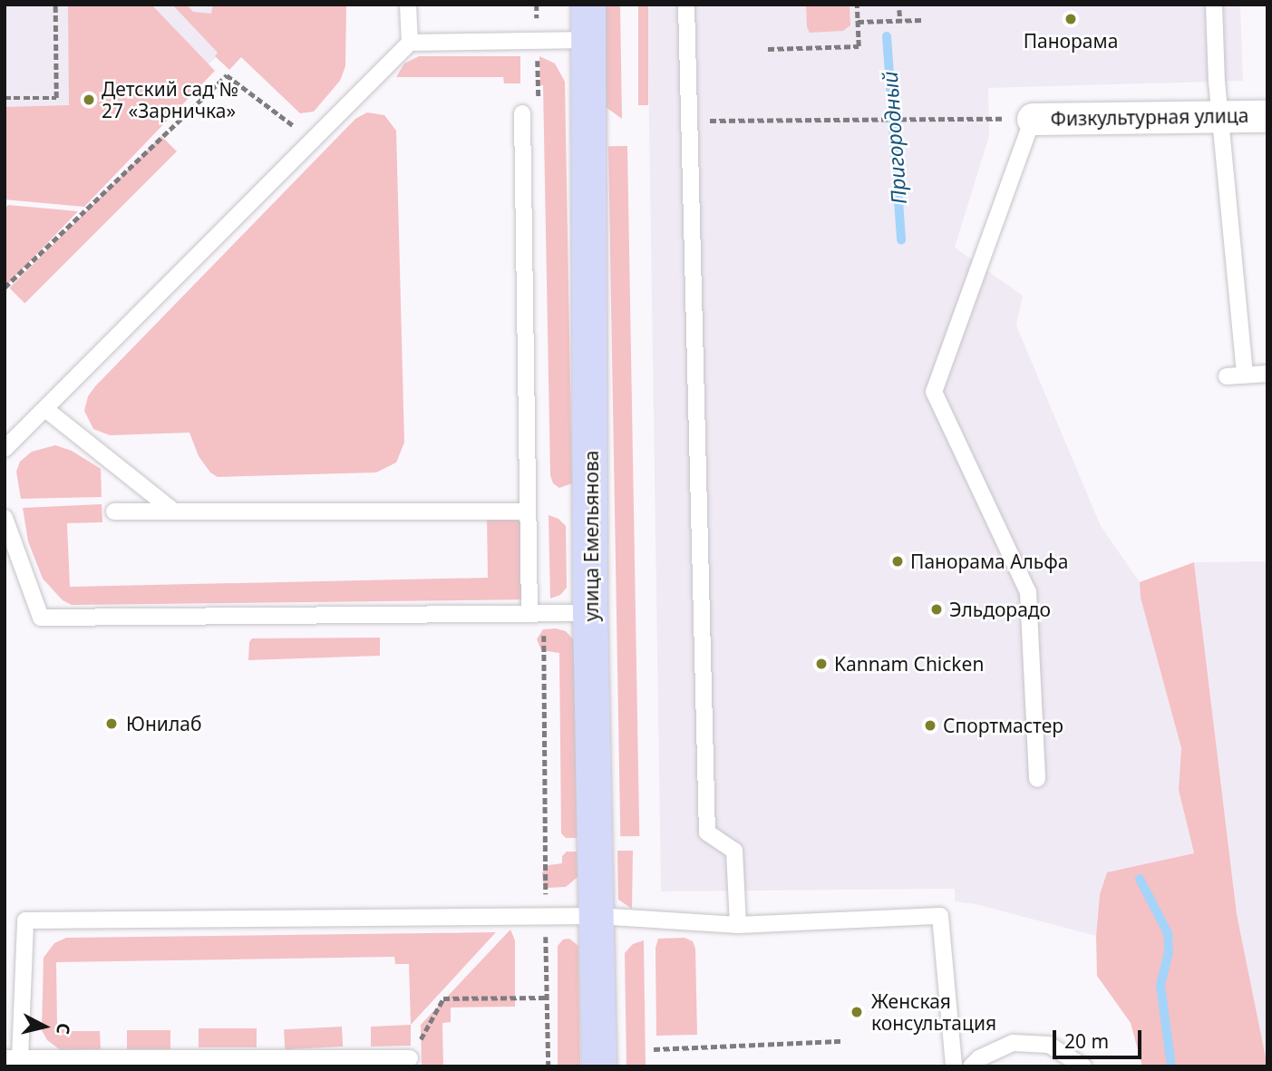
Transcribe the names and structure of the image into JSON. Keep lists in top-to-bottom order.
{
  "streets": {
    "main road": ["улица Емельянова"],
    "street": ["Физкультурная улица"]
  },
  "water": ["Пригородный"],
  "places": [
    "Панорама",
    "Детский сад № 27 «Зарничка»",
    "Панорама Альфа",
    "Эльдорадо",
    "Kannam Chicken",
    "Юнилаб",
    "Спортмастер",
    "Женская консультация"
  ],
  "scale_bar": "20 m",
  "north": "right"
}
